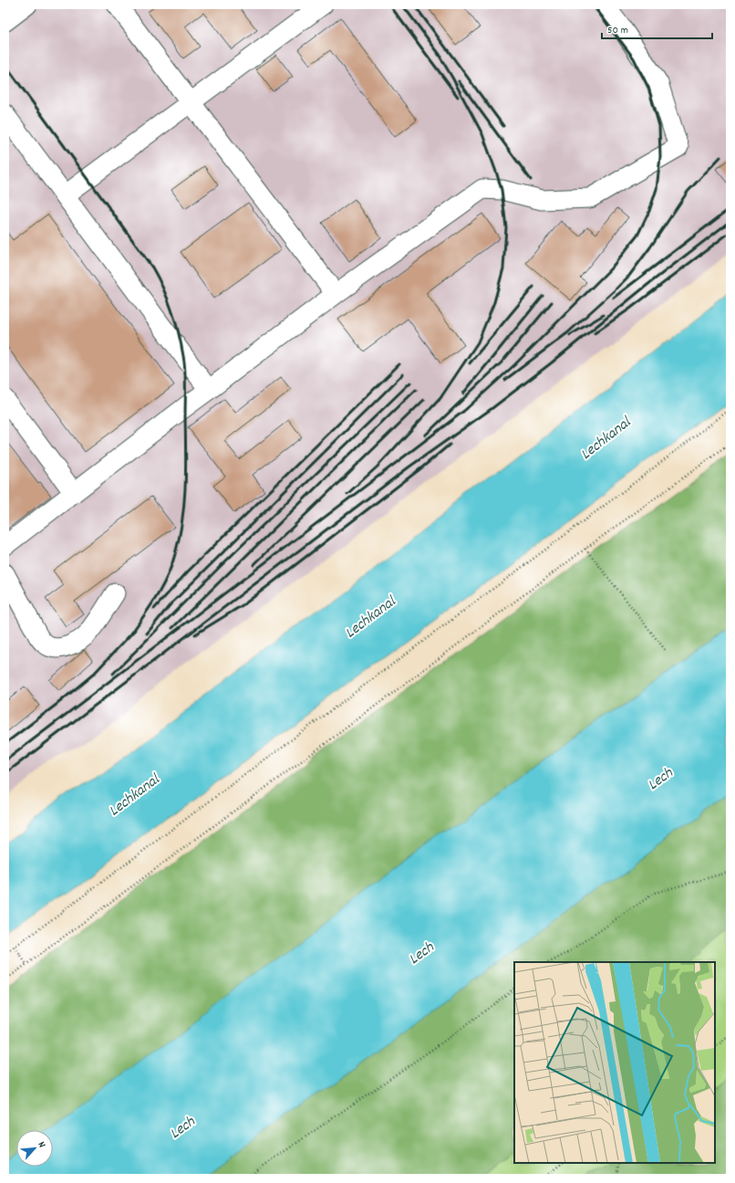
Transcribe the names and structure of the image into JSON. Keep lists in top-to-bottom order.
{
  "water": ["Lechkanal", "Lech"],
  "scale_bar": "50 m",
  "north": "top right"
}
